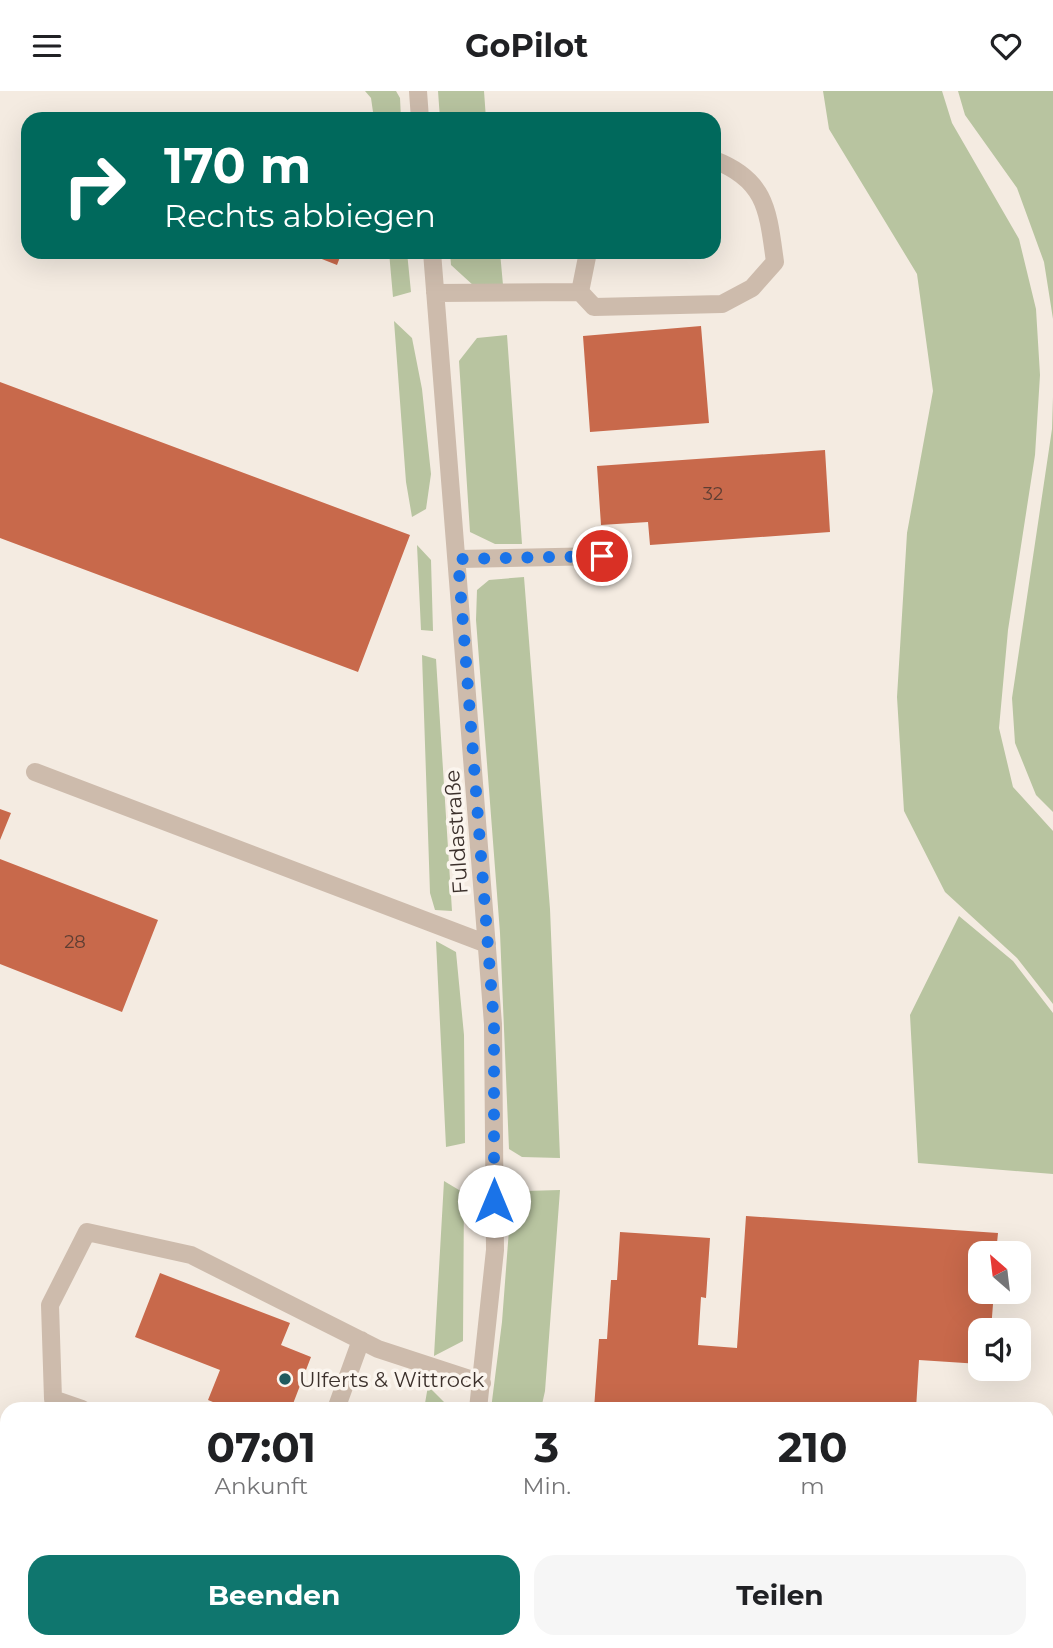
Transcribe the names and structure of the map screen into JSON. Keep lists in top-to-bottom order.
{
  "streets": {
    "street": ["Fuldastraße"]
  },
  "places": ["Ulferts & Wittrock"],
  "house_numbers": ["32", "28"],
  "north": "top left",
  "page": {
    "header": "GoPilot",
    "turn": ["170 m", "Rechts abbiegen"],
    "eta": [
      "07:01",
      "Ankunft",
      "3",
      "Min.",
      "210",
      "m"
    ],
    "buttons": ["Beenden", "Teilen"]
  }
}
